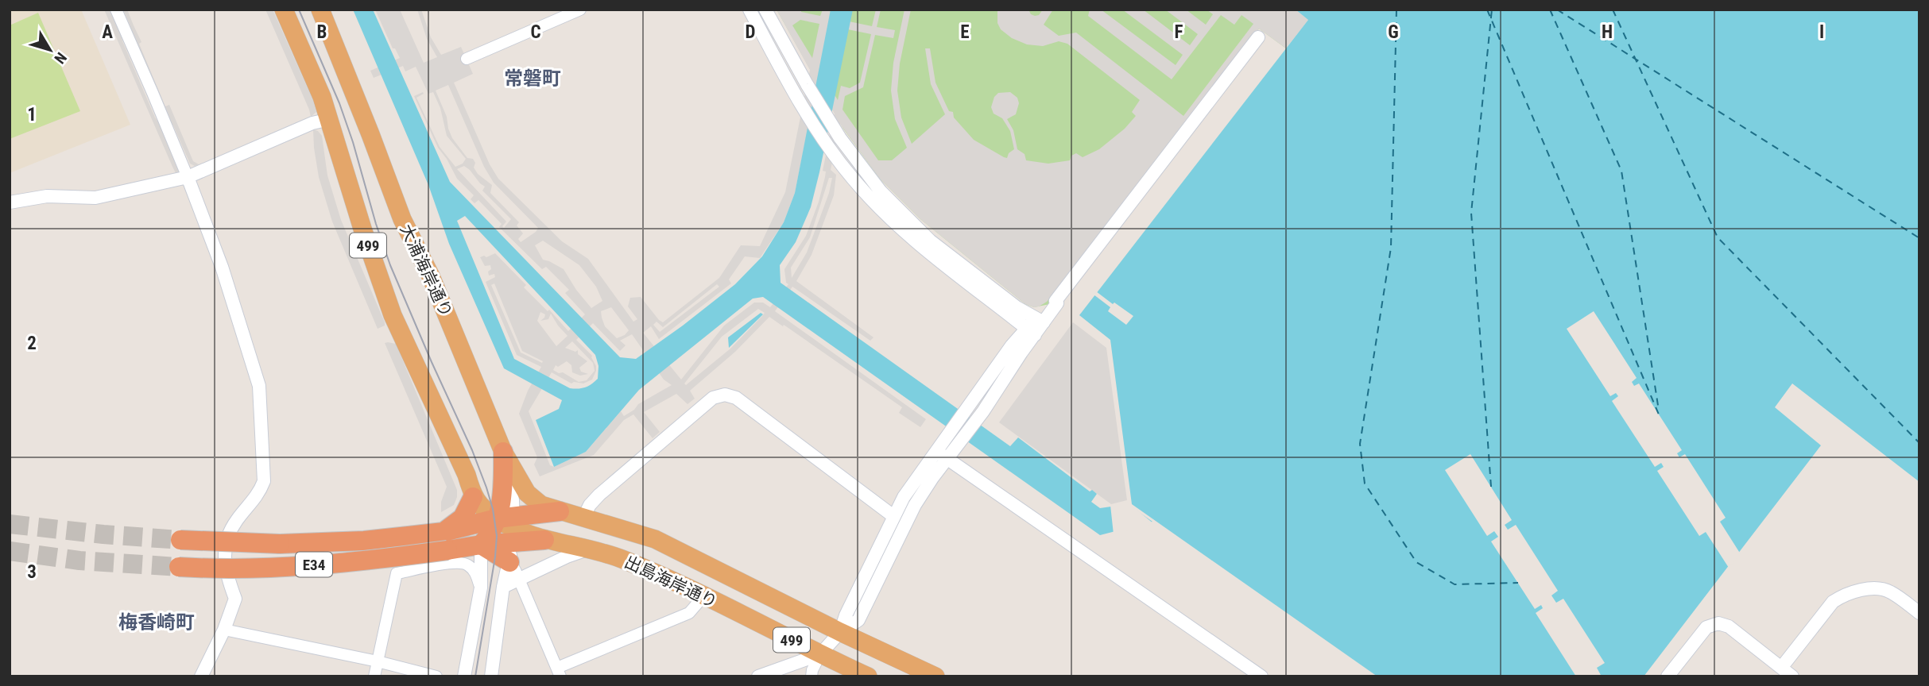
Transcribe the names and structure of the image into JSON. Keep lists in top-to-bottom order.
{
  "streets": {
    "highway": [
      "499",
      "大浦海岸通り",
      "E34",
      "出島海岸通り"
    ]
  },
  "crossings": [
    ["大浦海岸通り", "E34"],
    ["大浦海岸通り", "出島海岸通り"],
    ["E34", "出島海岸通り"]
  ],
  "districts": ["常磐町", "梅香崎町"],
  "north": "bottom right",
  "grid": {
    "columns": [
      "A",
      "B",
      "C",
      "D",
      "E",
      "F",
      "G",
      "H",
      "I"
    ],
    "rows": ["1", "2", "3"]
  }
}
